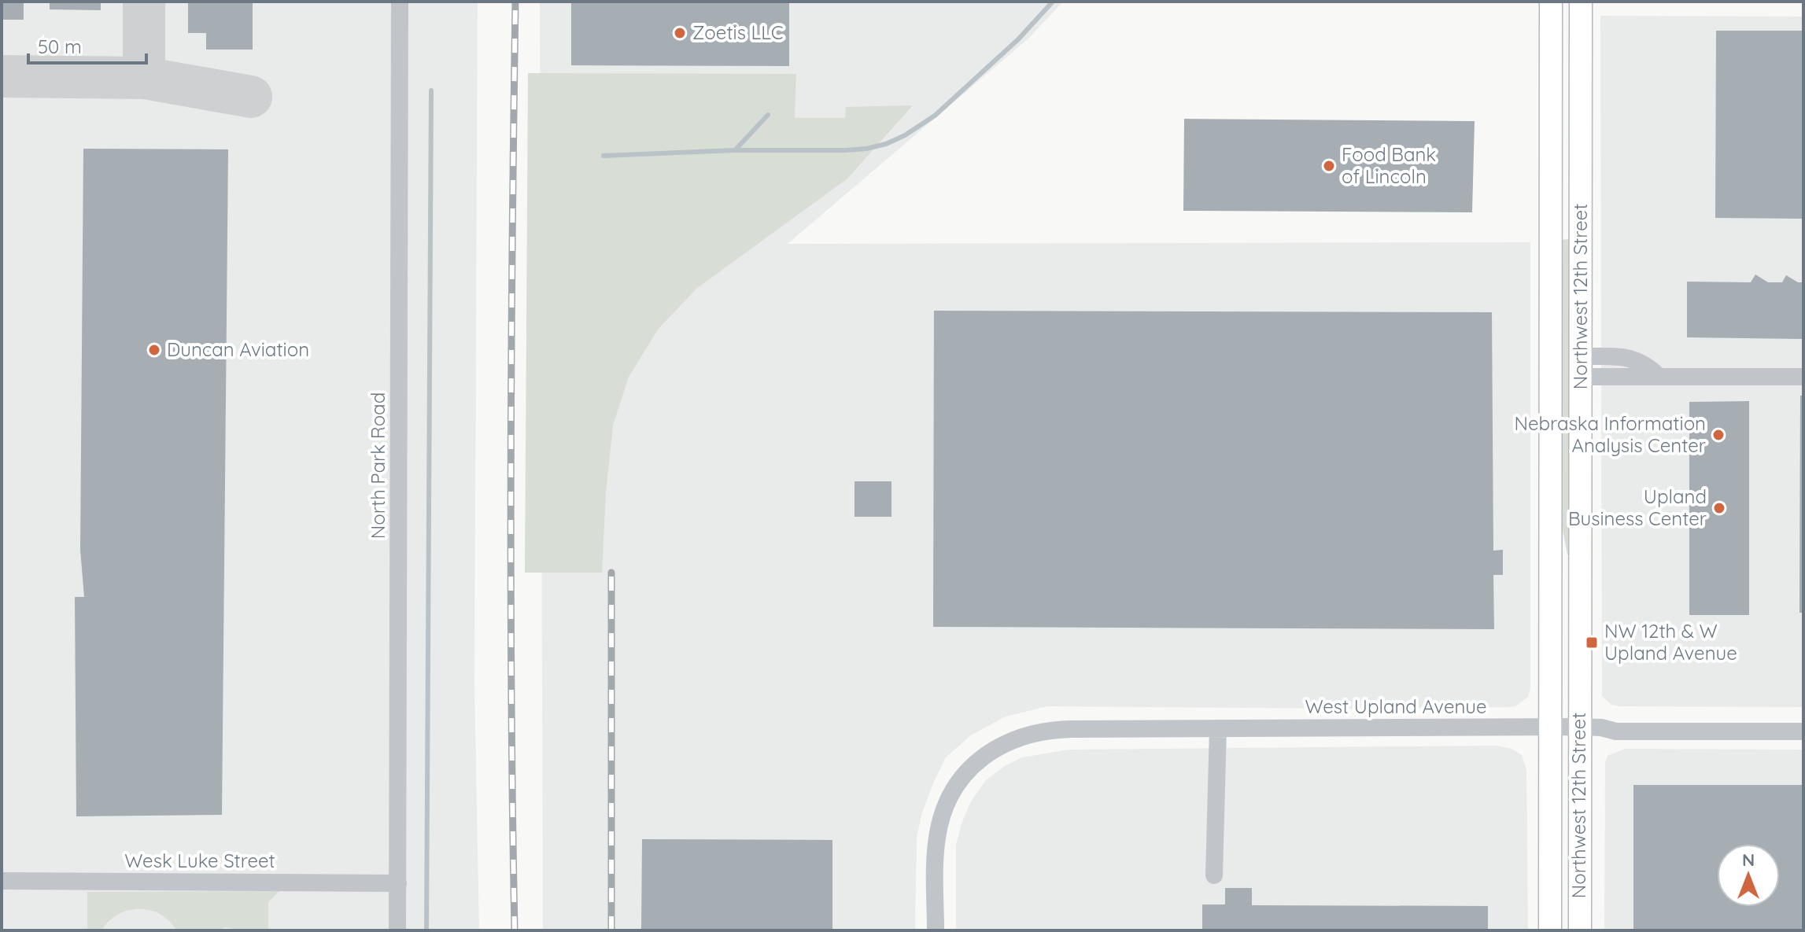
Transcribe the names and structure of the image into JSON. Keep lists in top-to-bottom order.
{
  "streets": {
    "main road": ["Northwest 12th Street"],
    "street": ["North Park Road", "West Upland Avenue", "Wesk Luke Street"]
  },
  "crossings": [
    ["Northwest 12th Street", "West Upland Avenue"],
    ["North Park Road", "Wesk Luke Street"]
  ],
  "places": {
    "other": [
      "Zoetis LLC",
      "Food Bank of Lincoln",
      "Duncan Aviation",
      "Nebraska Information Analysis Center",
      "Upland Business Center"
    ],
    "transit": ["NW 12th & W Upland Avenue"]
  },
  "scale_bar": "50 m",
  "north": "top"
}
